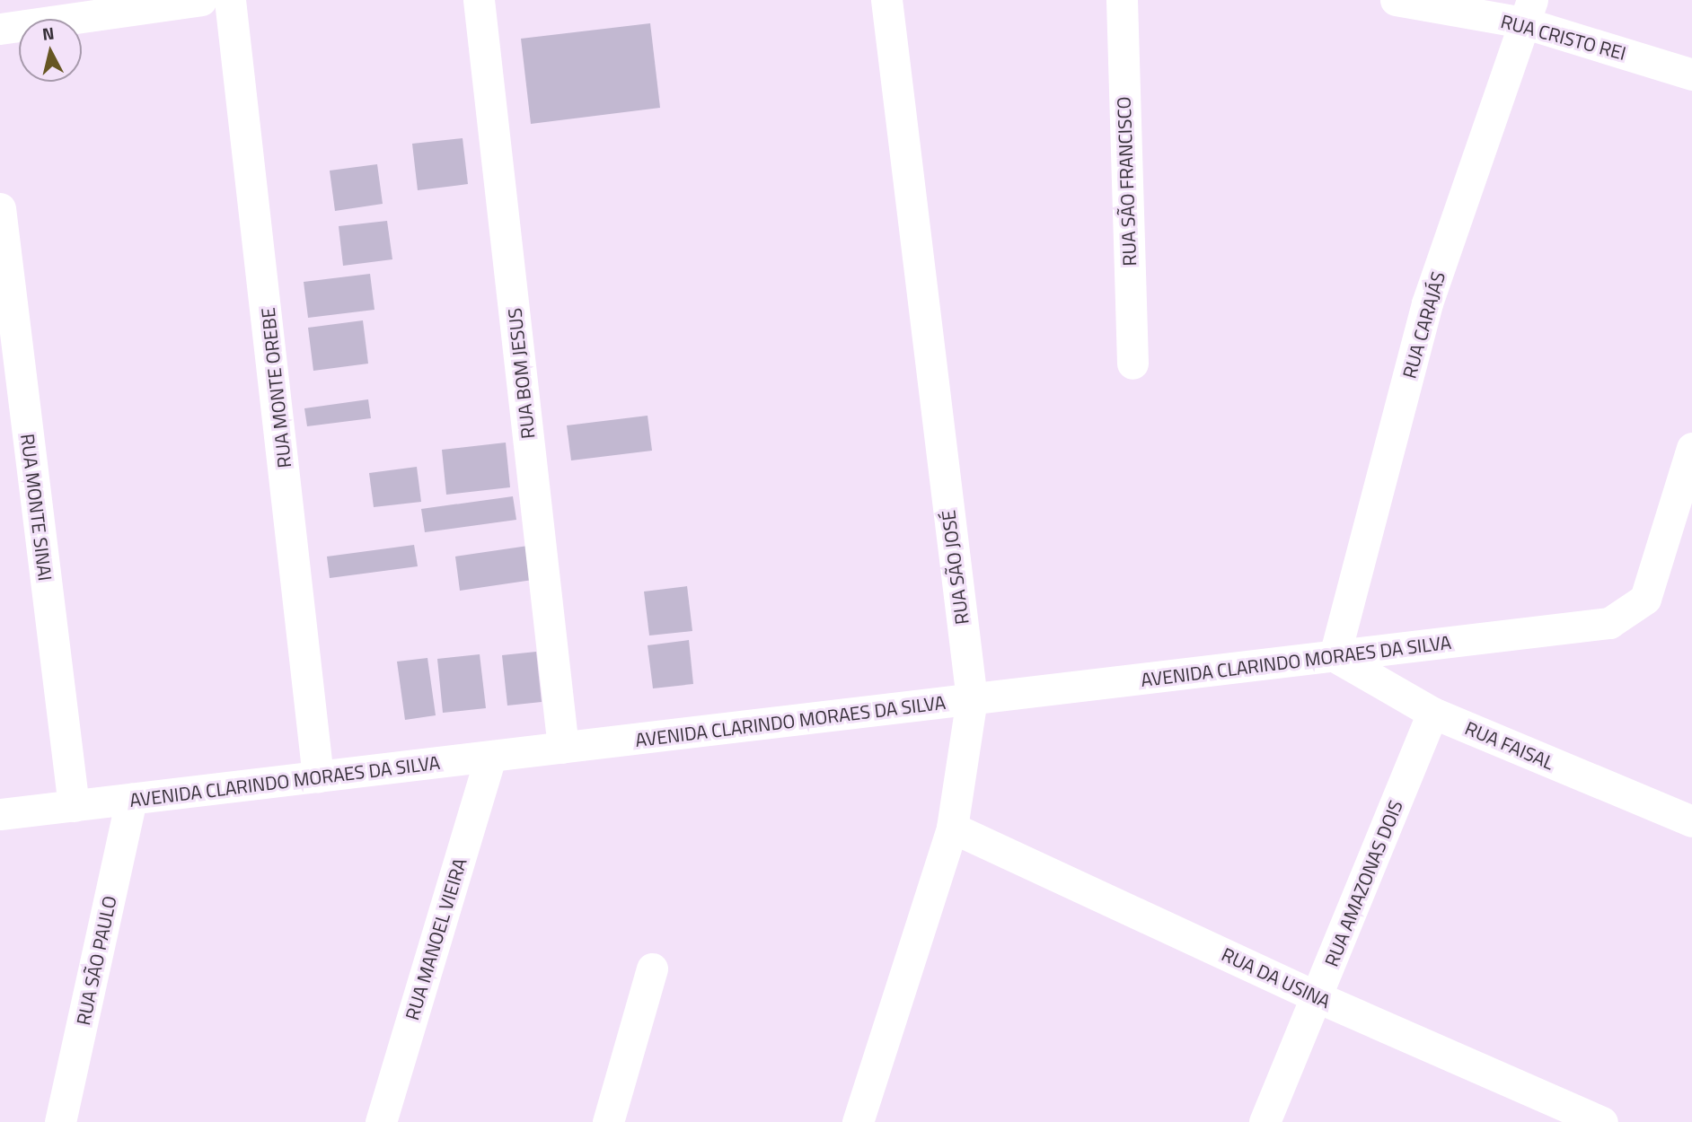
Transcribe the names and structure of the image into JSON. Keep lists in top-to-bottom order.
{
  "streets": {
    "street": [
      "RUA CRISTO REI",
      "RUA SÃO FRANCISCO",
      "RUA CARAJÁS",
      "RUA BOM JESUS",
      "RUA MONTE OREBE",
      "RUA MONTE SINAI",
      "RUA SÃO JOSÉ",
      "AVENIDA CLARINDO MORAES DA SILVA",
      "RUA FAISAL",
      "RUA AMAZONAS DOIS",
      "RUA MANOEL VIEIRA",
      "RUA SÃO PAULO",
      "RUA DA USINA"
    ]
  },
  "crossings": [
    ["RUA CRISTO REI", "RUA CARAJÁS"],
    ["RUA CARAJÁS", "AVENIDA CLARINDO MORAES DA SILVA"],
    ["RUA CARAJÁS", "RUA FAISAL"],
    ["RUA BOM JESUS", "AVENIDA CLARINDO MORAES DA SILVA"],
    ["RUA MONTE OREBE", "AVENIDA CLARINDO MORAES DA SILVA"],
    ["RUA MONTE SINAI", "AVENIDA CLARINDO MORAES DA SILVA"],
    ["RUA SÃO JOSÉ", "AVENIDA CLARINDO MORAES DA SILVA"],
    ["RUA SÃO JOSÉ", "RUA DA USINA"],
    ["AVENIDA CLARINDO MORAES DA SILVA", "RUA FAISAL"],
    ["AVENIDA CLARINDO MORAES DA SILVA", "RUA MANOEL VIEIRA"],
    ["AVENIDA CLARINDO MORAES DA SILVA", "RUA SÃO PAULO"],
    ["RUA FAISAL", "RUA AMAZONAS DOIS"],
    ["RUA AMAZONAS DOIS", "RUA DA USINA"]
  ],
  "north": "top"
}
